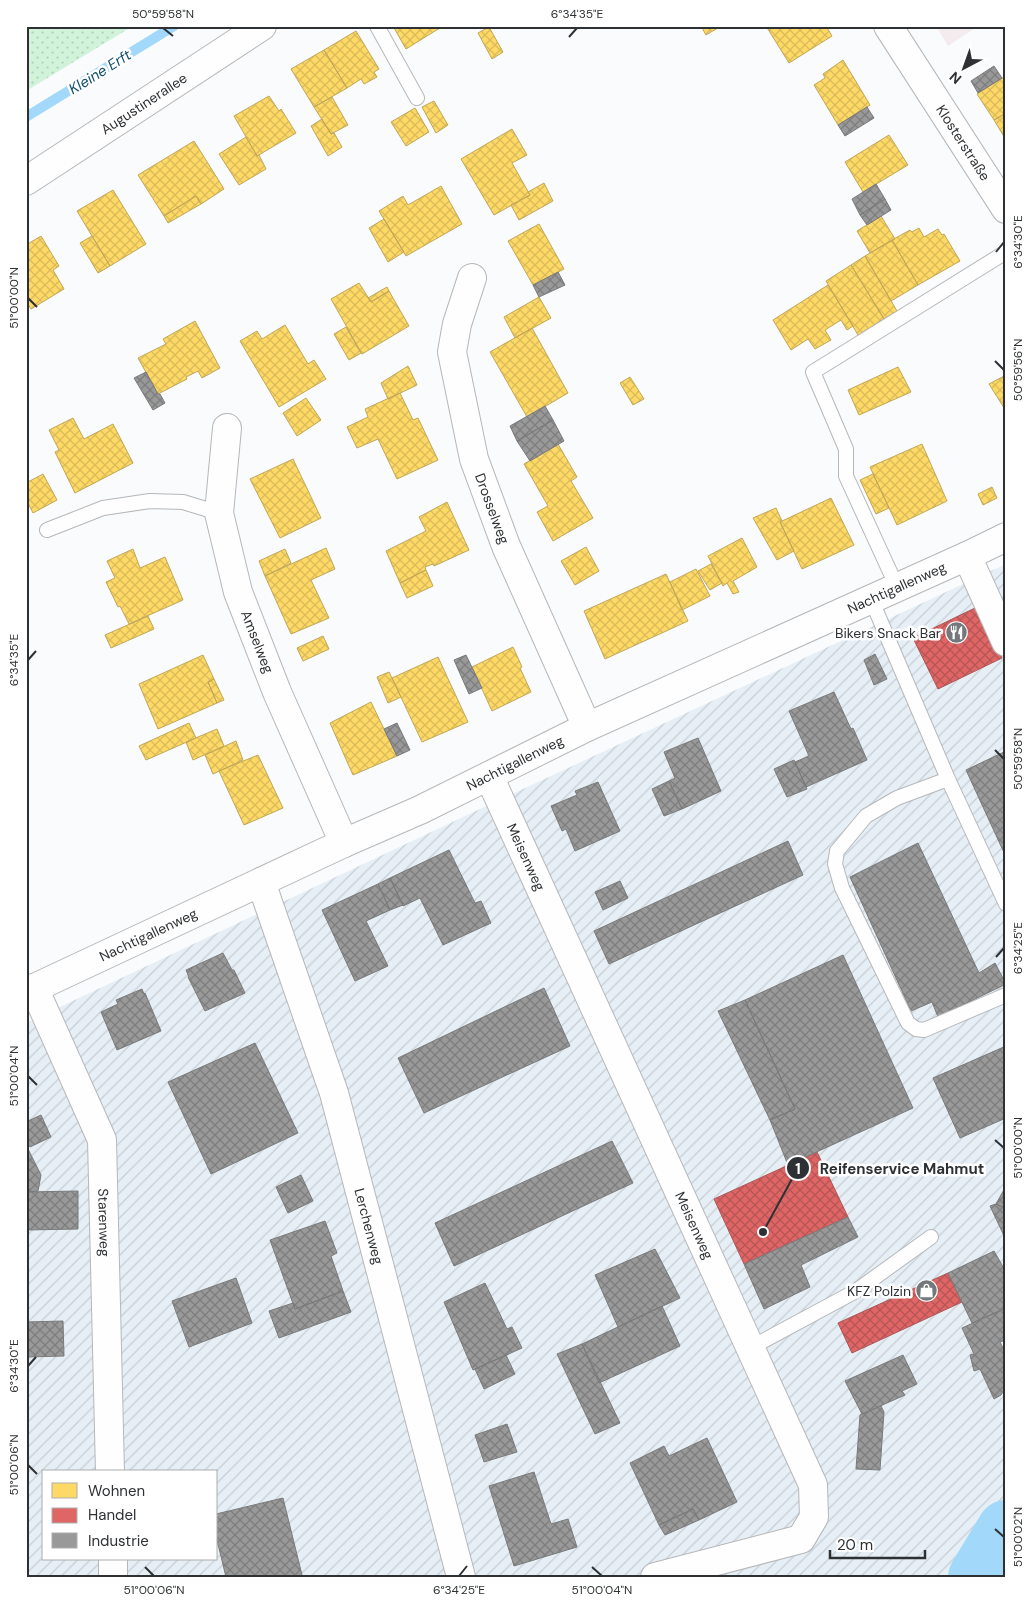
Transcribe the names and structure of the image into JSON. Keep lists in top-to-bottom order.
{
  "streets": {
    "street": [
      "Augustinerallee",
      "Klosterstraße",
      "Drosselweg",
      "Nachtigallenweg",
      "Amselweg",
      "Meisenweg",
      "Starenweg",
      "Lerchenweg"
    ]
  },
  "crossings": [
    ["Drosselweg", "Nachtigallenweg"],
    ["Nachtigallenweg", "Amselweg"],
    ["Nachtigallenweg", "Meisenweg"],
    ["Nachtigallenweg", "Starenweg"],
    ["Nachtigallenweg", "Lerchenweg"]
  ],
  "water": ["Kleine Erft"],
  "places": {
    "restaurant": ["Bikers Snack Bar"],
    "other": ["Reifenservice Mahmut"],
    "shop": ["KFZ Polzin"]
  },
  "legend": ["Wohnen", "Handel", "Industrie"],
  "scale_bar": "20 m",
  "north": "bottom left",
  "coordinates": [
    "50°59'58\"N",
    "6°34'35\"E",
    "6°34'30\"E",
    "51°00'00\"N",
    "50°59'56\"N",
    "6°34'25\"E",
    "51°00'04\"N",
    "51°00'06\"N",
    "51°00'02\"N"
  ]
}
